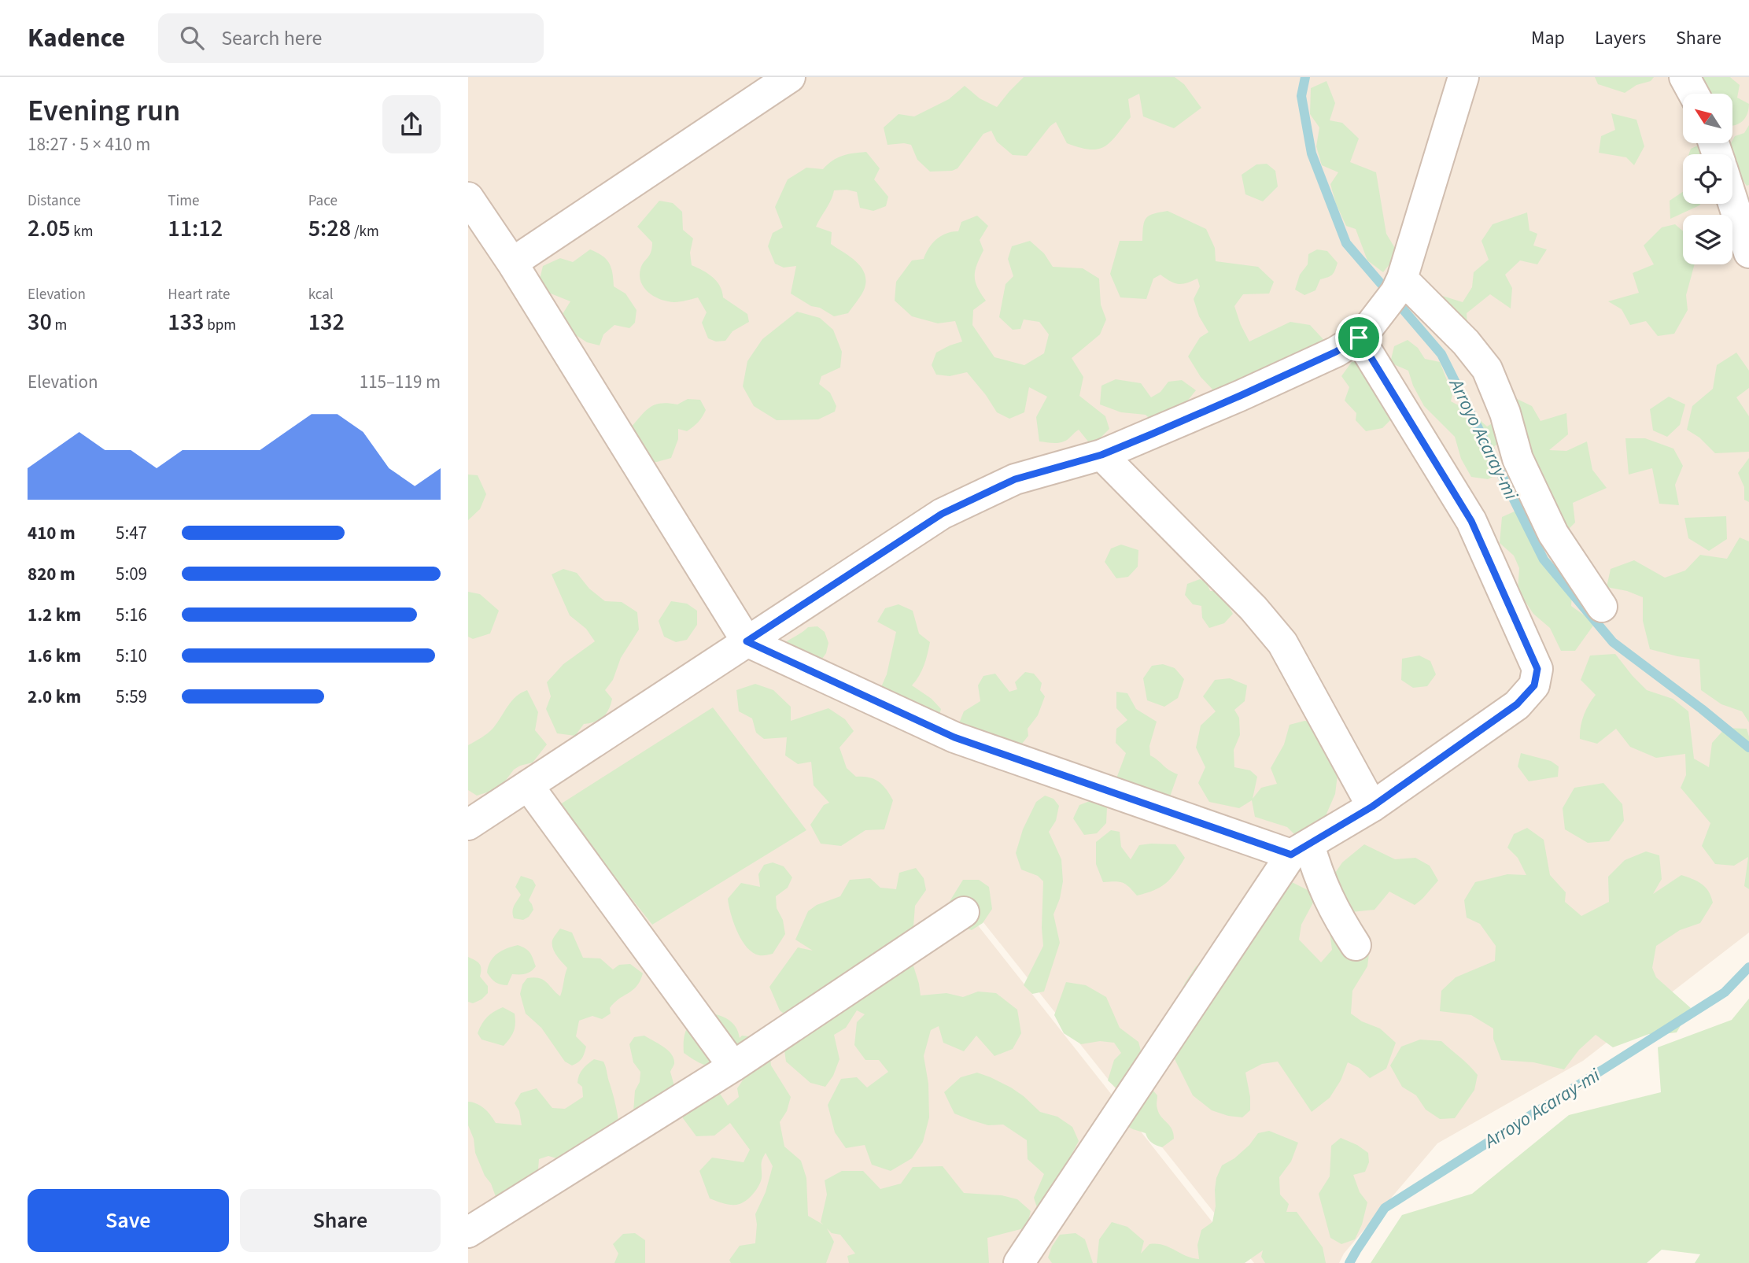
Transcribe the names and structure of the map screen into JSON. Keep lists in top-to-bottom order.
{
  "water": ["Arroyo Acaray-mi"],
  "north": "top left",
  "page": {
    "header": "Kadence",
    "search": "Search here",
    "nav": ["Map", "Layers", "Share"],
    "heading": ["Evening run", "18:27 · 5 × 410 m"],
    "stats": [
      ["Distance", "2.05 km"],
      ["Time", "11:12"],
      ["Pace", "5:28 /km"],
      ["Elevation", "30 m"],
      ["Heart rate", "133 bpm"],
      ["kcal", "132"]
    ],
    "chart": ["Elevation", "115–119 m"],
    "list": [
      {
        "name": "410 m",
        "note": "5:47"
      },
      {
        "name": "820 m",
        "note": "5:09"
      },
      {
        "name": "1.2 km",
        "note": "5:16"
      },
      {
        "name": "1.6 km",
        "note": "5:10"
      },
      {
        "name": "2.0 km",
        "note": "5:59"
      }
    ],
    "buttons": ["Save", "Share"]
  }
}
